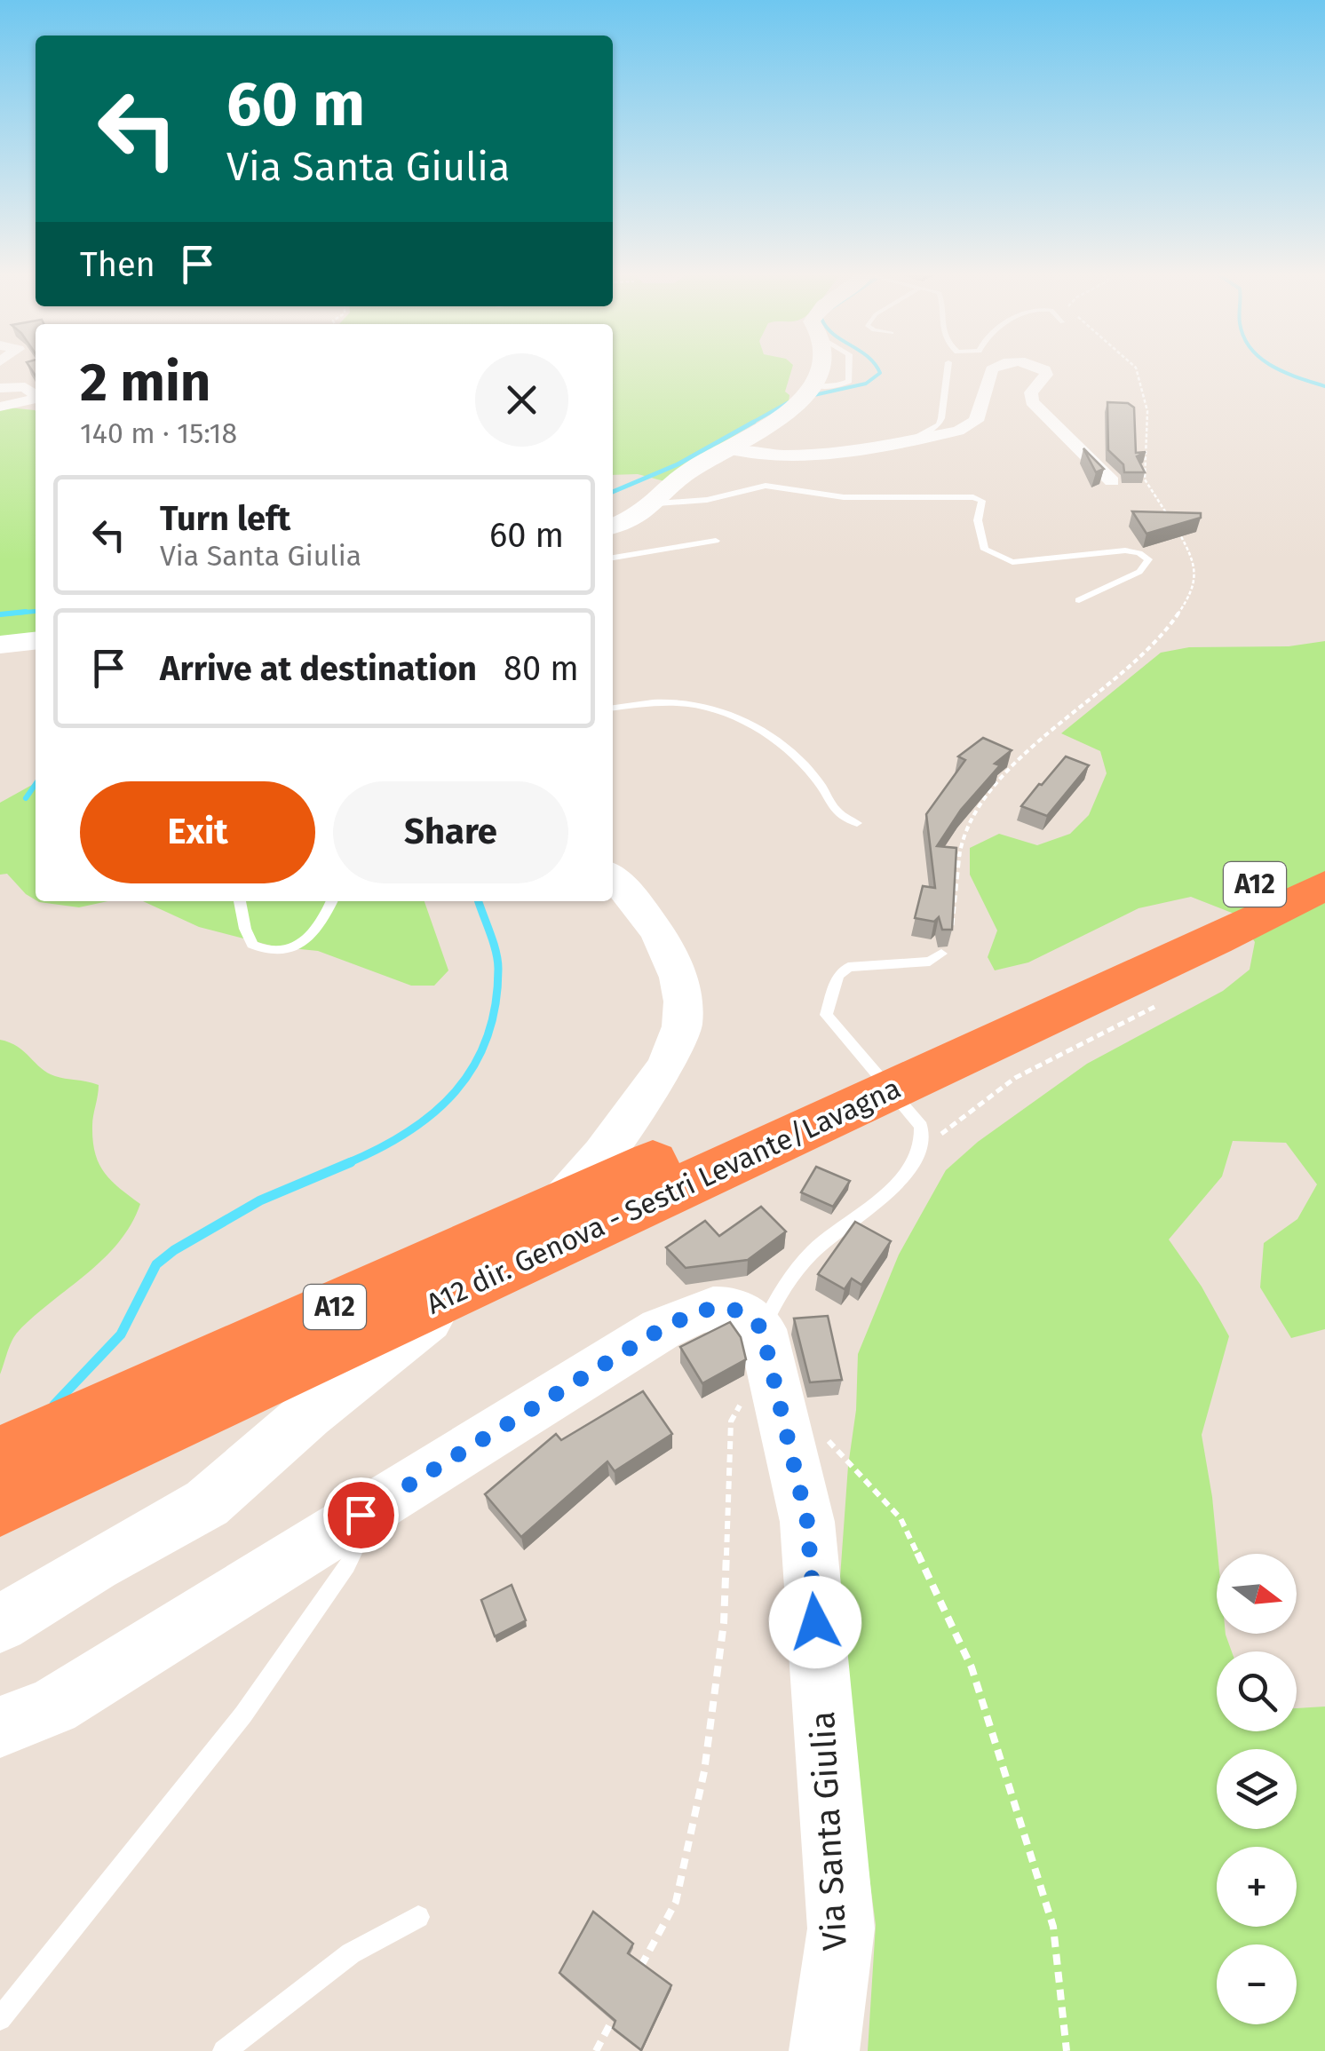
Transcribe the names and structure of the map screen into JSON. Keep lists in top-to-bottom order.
{
  "streets": {
    "highway": ["A12", "A12 dir. Genova - Sestri Levante/Lavagna"],
    "street": ["Via Santa Giulia"]
  },
  "crossings": [
    ["A12", "A12 dir. Genova - Sestri Levante/Lavagna"]
  ],
  "north": "right",
  "page": {
    "turn": ["60 m", "Via Santa Giulia"],
    "then": "Then",
    "heading": ["2 min", "140 m · 15:18"],
    "list": [
      {
        "name": "Turn left",
        "note": "Via Santa Giulia",
        "value": "60 m"
      },
      {
        "name": "Arrive at destination",
        "value": "80 m"
      }
    ],
    "buttons": ["Exit", "Share"],
    "map_buttons": ["+", "−"]
  }
}
